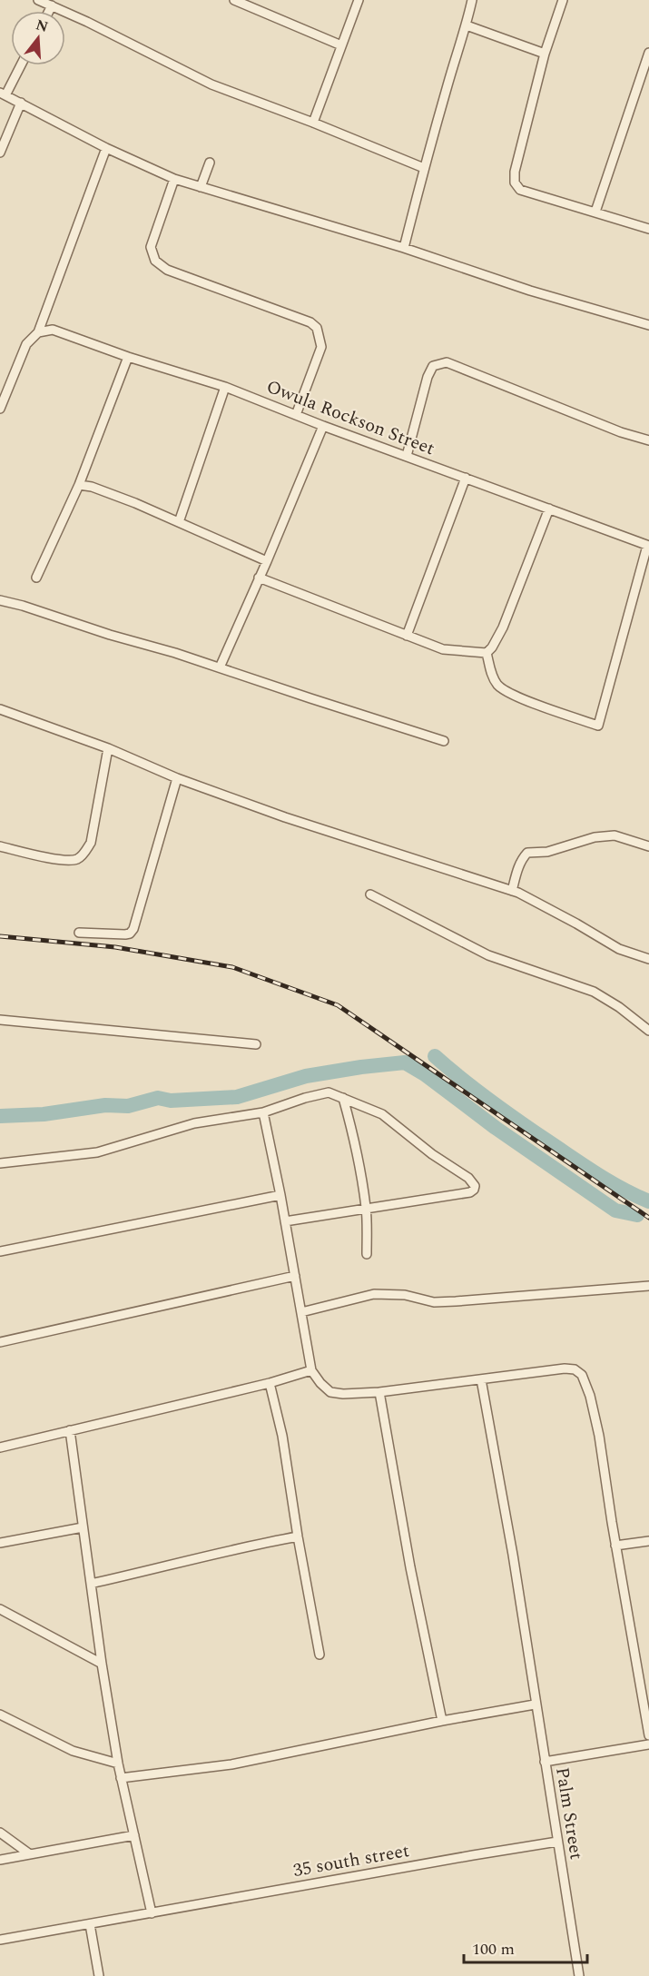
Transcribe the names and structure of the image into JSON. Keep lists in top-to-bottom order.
{
  "streets": {
    "street": ["Owula Rockson Street", "Palm Street", "35 south street"]
  },
  "crossings": [
    ["Palm Street", "35 south street"]
  ],
  "scale_bar": "100 m",
  "north": "top"
}
